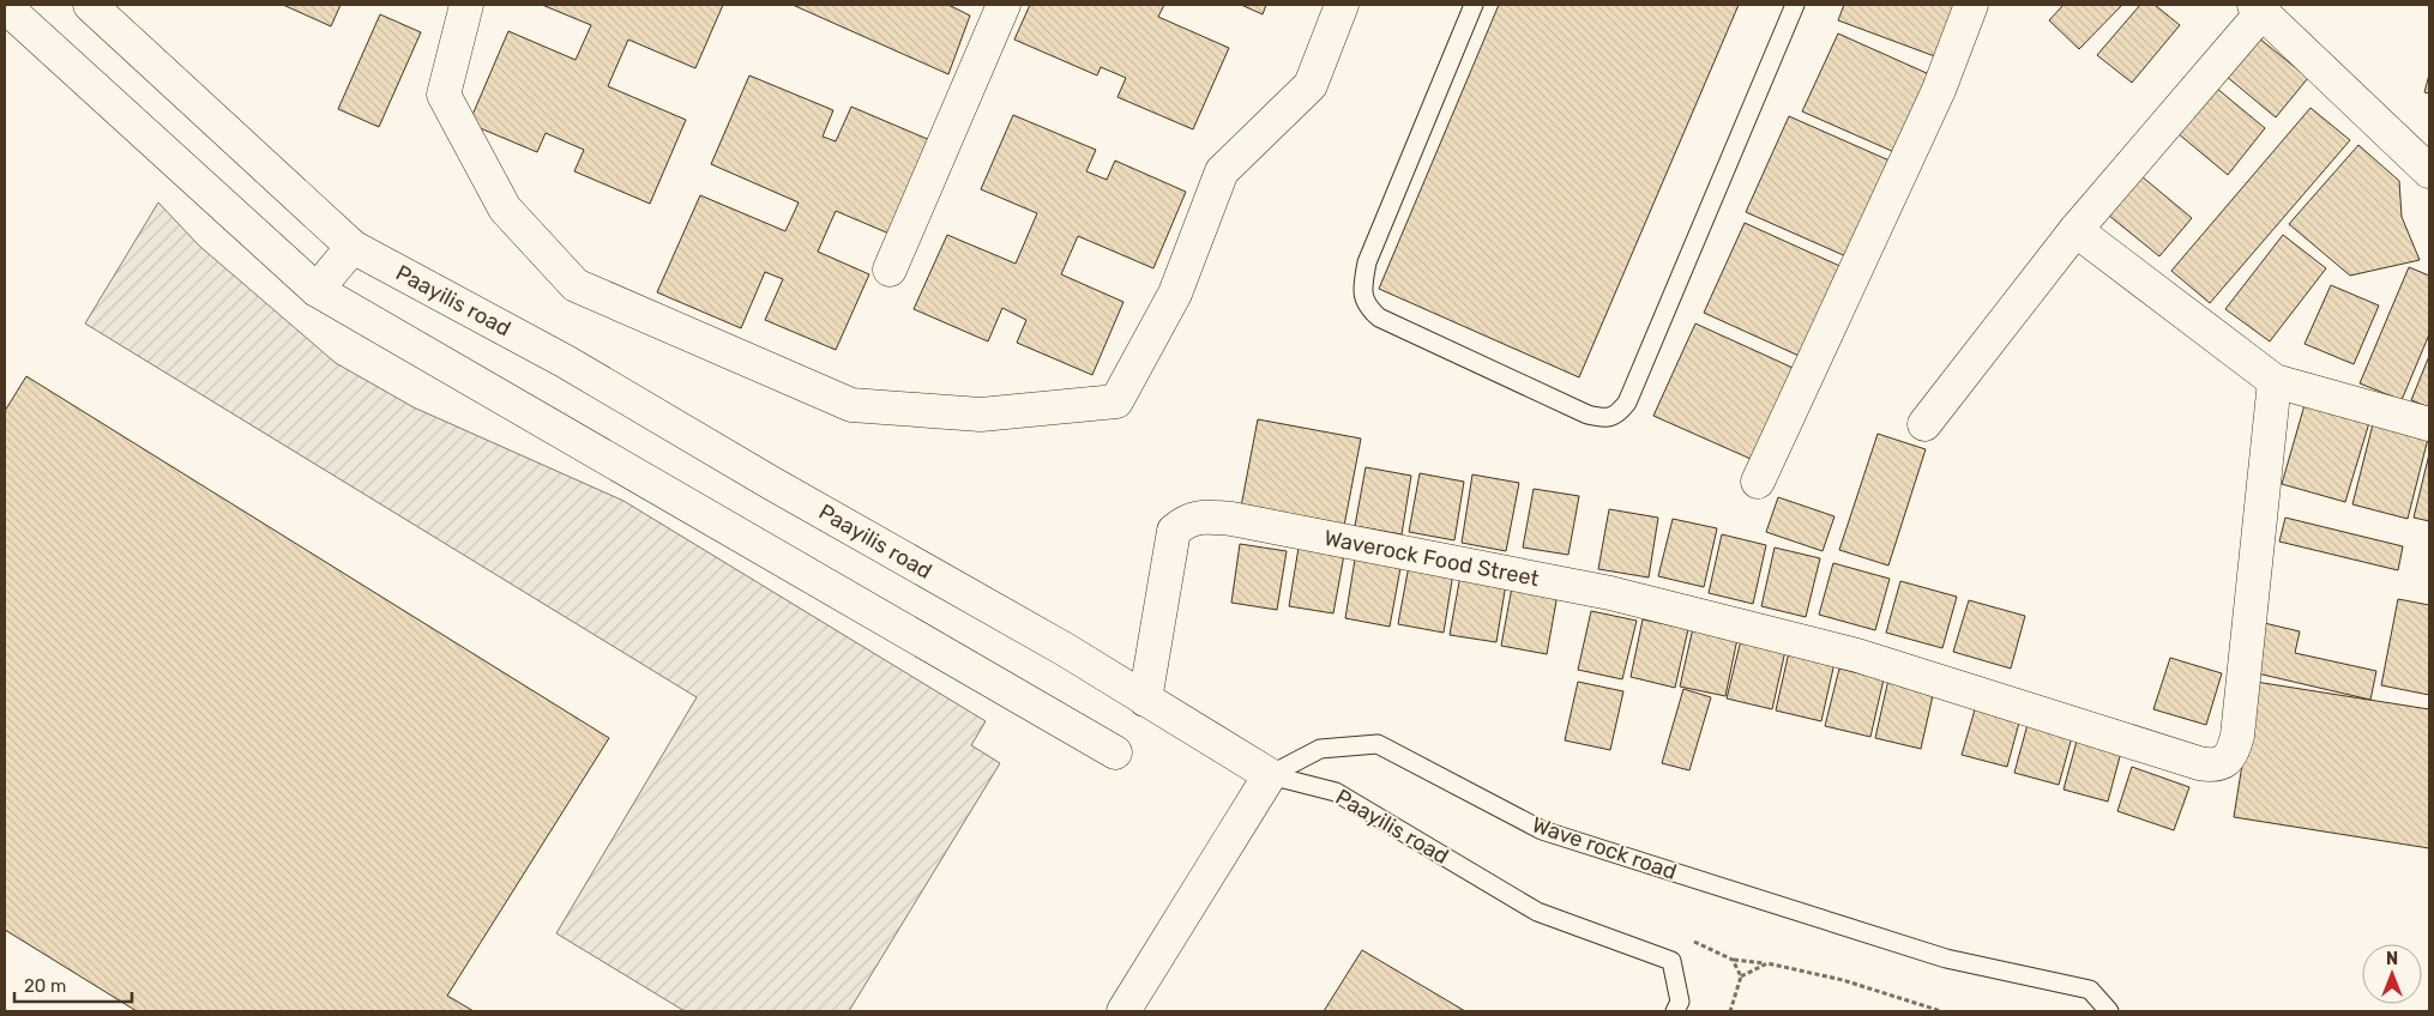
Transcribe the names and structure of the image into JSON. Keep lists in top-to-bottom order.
{
  "streets": {
    "street": ["Paayilis road", "Waverock Food Street"],
    "lane": ["Wave rock road"]
  },
  "crossings": [
    ["Paayilis road", "Waverock Food Street"],
    ["Paayilis road", "Wave rock road"]
  ],
  "scale_bar": "20 m",
  "north": "top"
}
